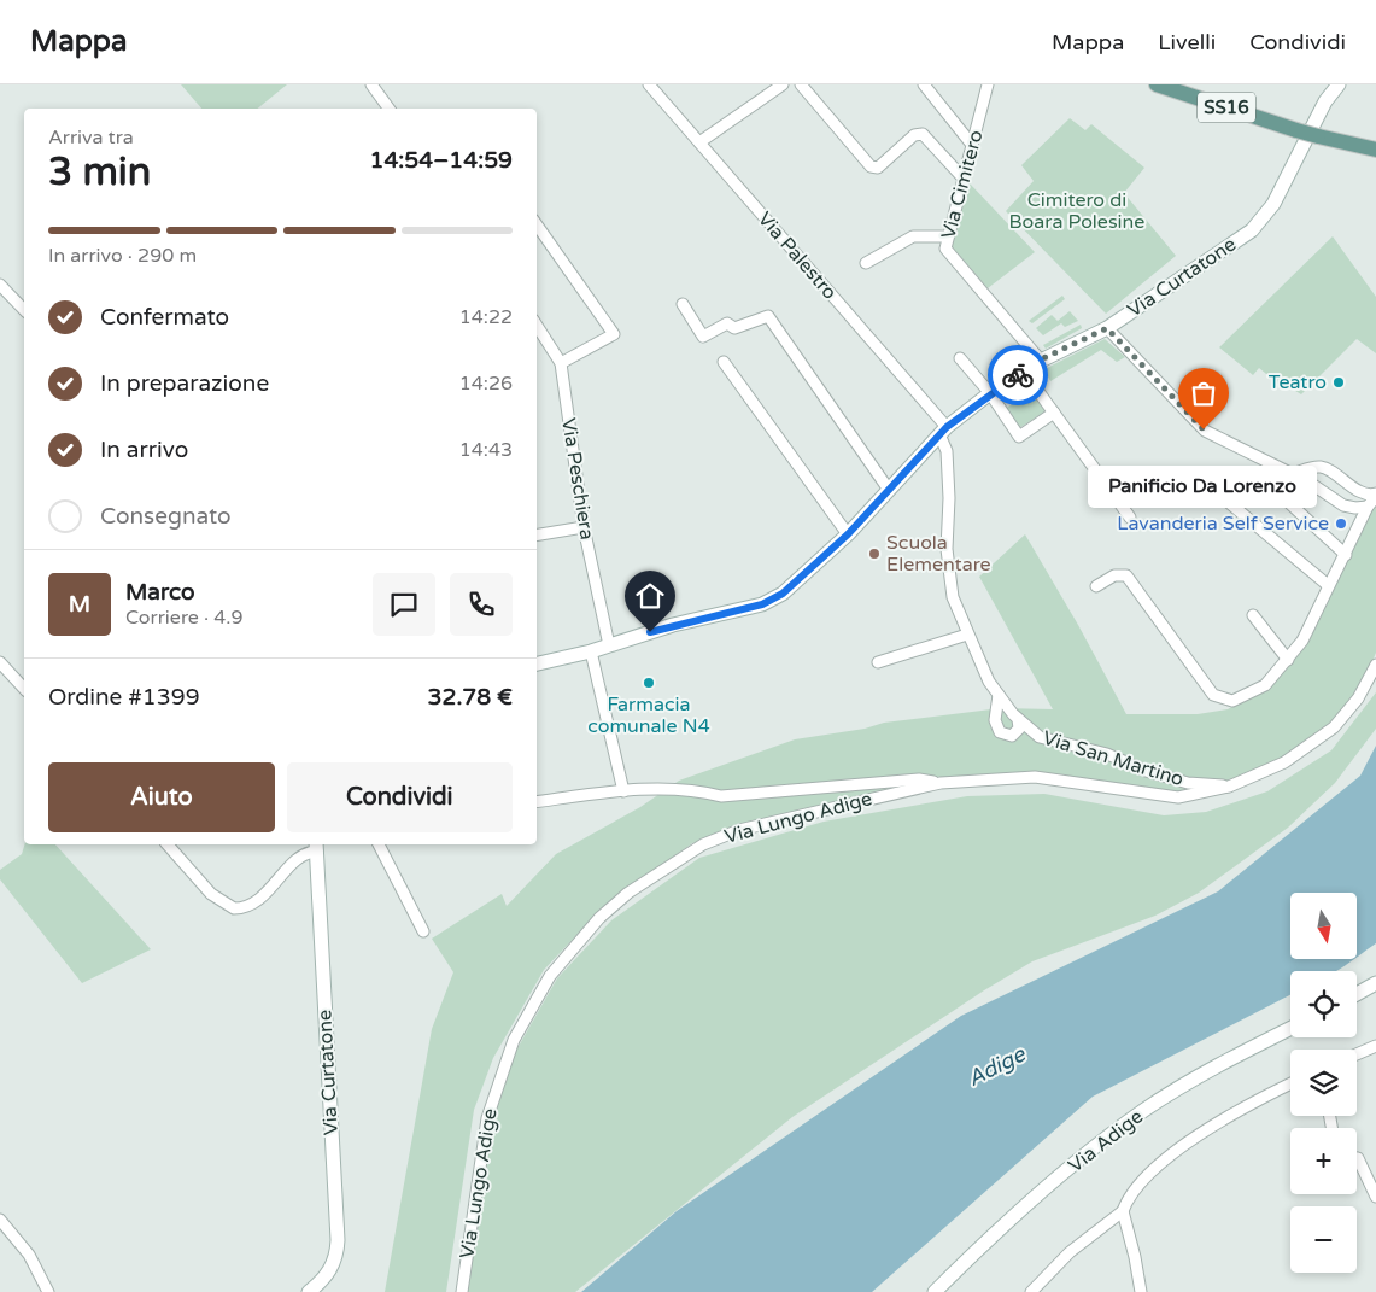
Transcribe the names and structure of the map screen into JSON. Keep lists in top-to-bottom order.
{
  "streets": {
    "main road": ["SS16"],
    "street": [
      "Via Cimitero",
      "Via Palestro",
      "Via Curtatone",
      "Via Peschiera",
      "Via San Martino",
      "Via Lungo Adige",
      "Via Adige"
    ]
  },
  "crossings": [
    ["Via Cimitero", "Via Curtatone"],
    ["Via Palestro", "Via Curtatone"],
    ["Via Palestro", "Via San Martino"],
    ["Via Curtatone", "Via Peschiera"],
    ["Via Curtatone", "Via San Martino"],
    ["Via San Martino", "Via Lungo Adige"]
  ],
  "water": ["Adige"],
  "parks": ["Cimitero di Boara Polesine"],
  "places": [
    "Teatro",
    "Panificio Da Lorenzo",
    "Lavanderia Self Service",
    "Scuola Elementare",
    "Farmacia comunale N4"
  ],
  "north": "bottom",
  "page": {
    "header": "Mappa",
    "nav": ["Mappa", "Livelli", "Condividi"],
    "heading": ["3 min", "Arriva tra", "14:54–14:59"],
    "panel": [
      "Marco",
      "Corriere · 4.9",
      "Ordine #1399",
      "32.78 €"
    ],
    "bar": "In arrivo · 290 m",
    "list": [
      ["Confermato", "14:22"],
      ["In preparazione", "14:26"],
      ["In arrivo", "14:43"],
      "Consegnato"
    ],
    "bubble": "Panificio Da Lorenzo",
    "round": "M",
    "buttons": ["Aiuto", "Condividi"],
    "map_buttons": ["+", "−"]
  }
}
